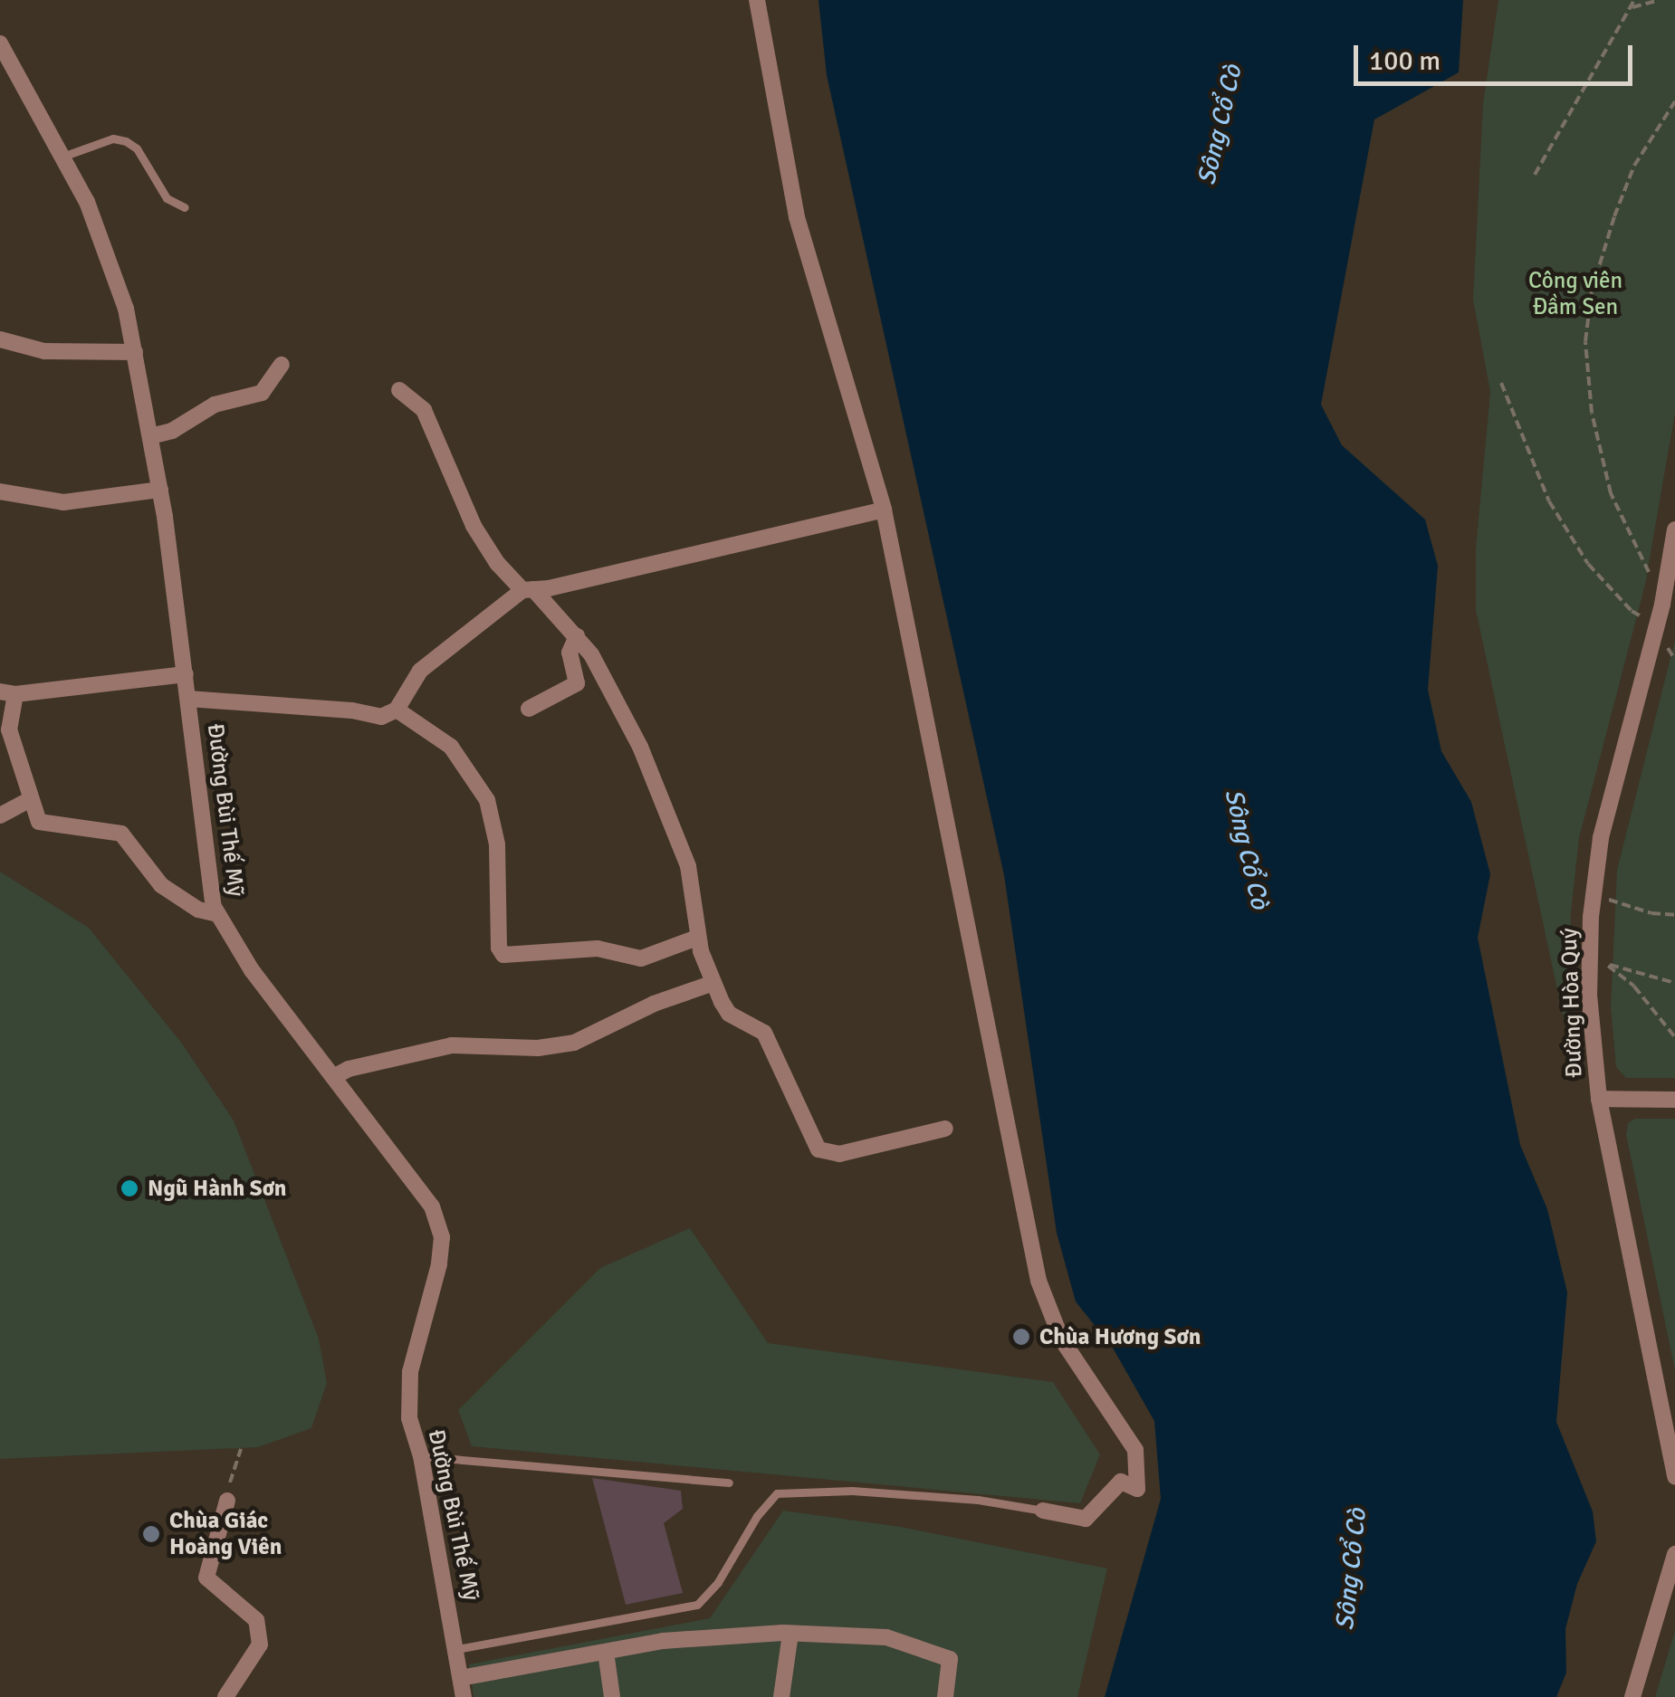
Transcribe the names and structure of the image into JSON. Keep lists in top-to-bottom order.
{
  "streets": {
    "street": ["Đường Bùi Thế Mỹ", "Đường Hòa Quý"]
  },
  "water": ["Sông Cổ Cò"],
  "parks": ["Công viên Đầm Sen"],
  "places": ["Ngũ Hành Sơn", "Chùa Hương Sơn", "Chùa Giác Hoàng Viên"],
  "scale_bar": "100 m"
}
